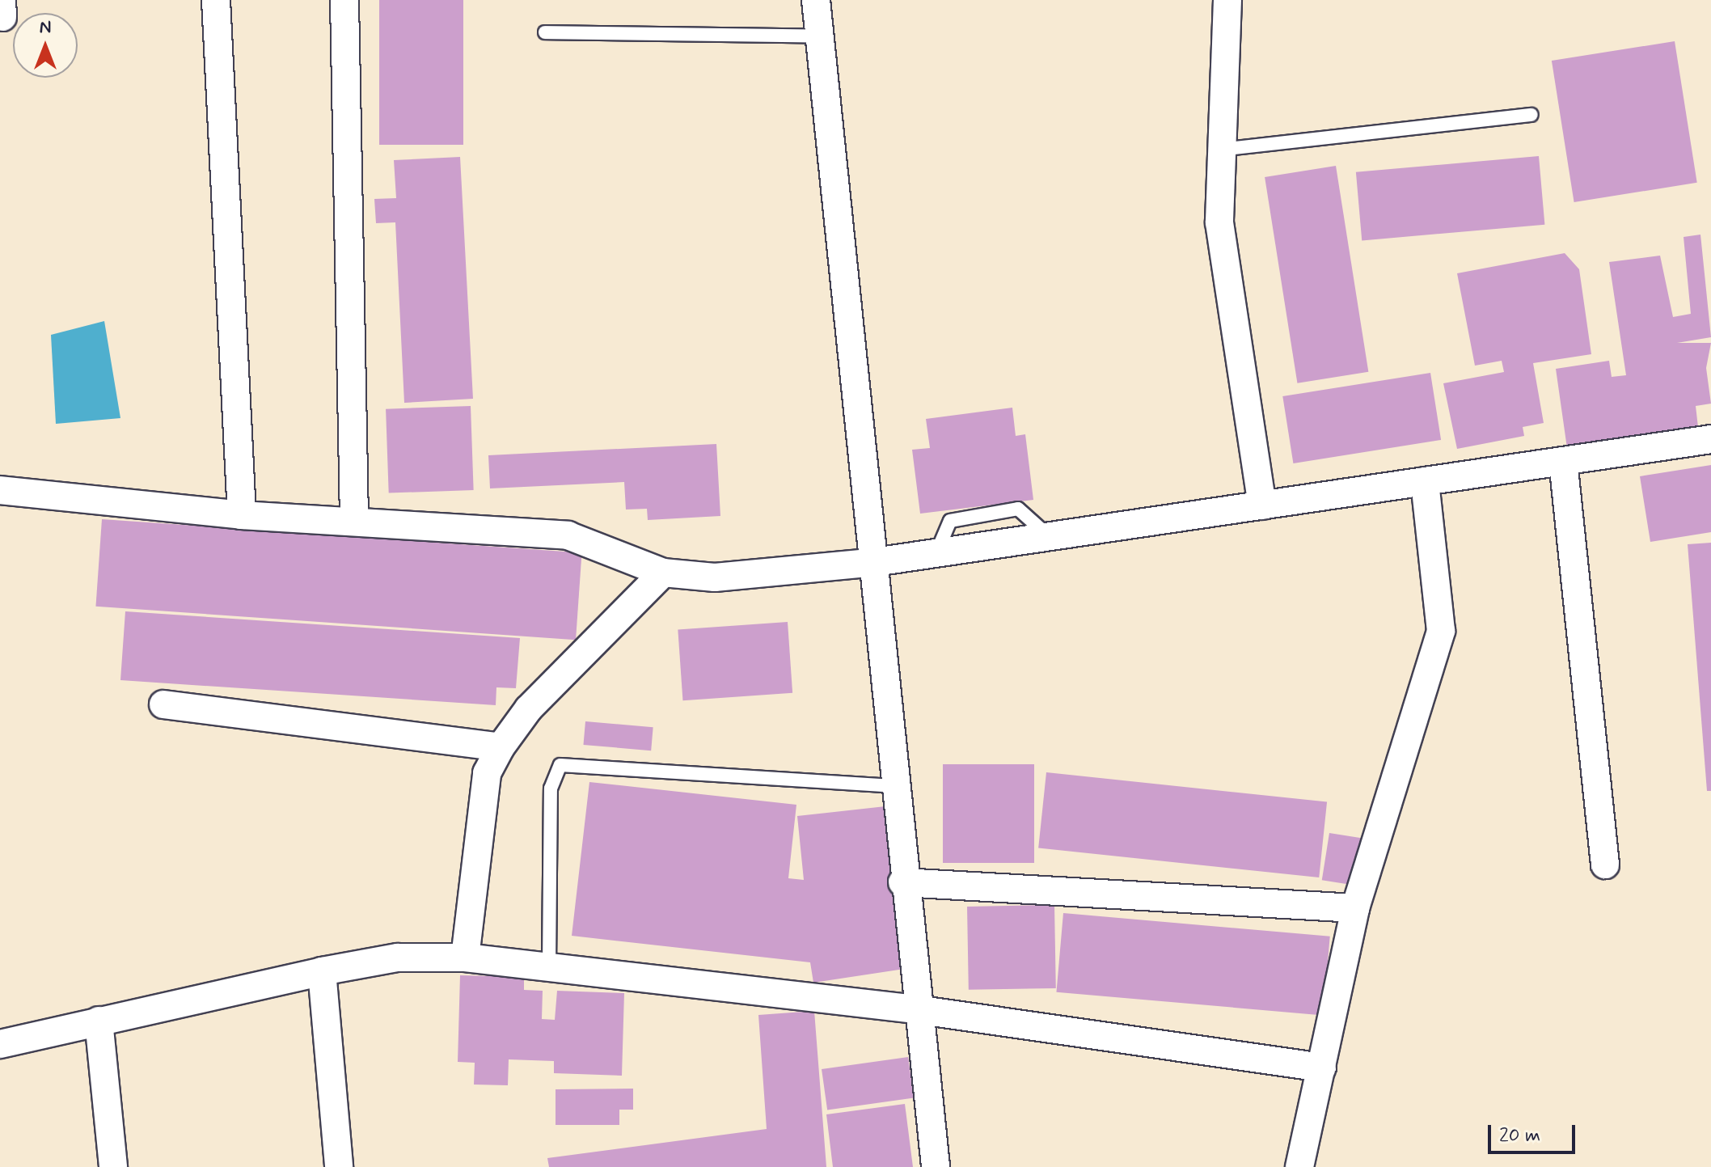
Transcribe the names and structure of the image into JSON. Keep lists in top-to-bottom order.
{
  "scale_bar": "20 m",
  "north": "top"
}
